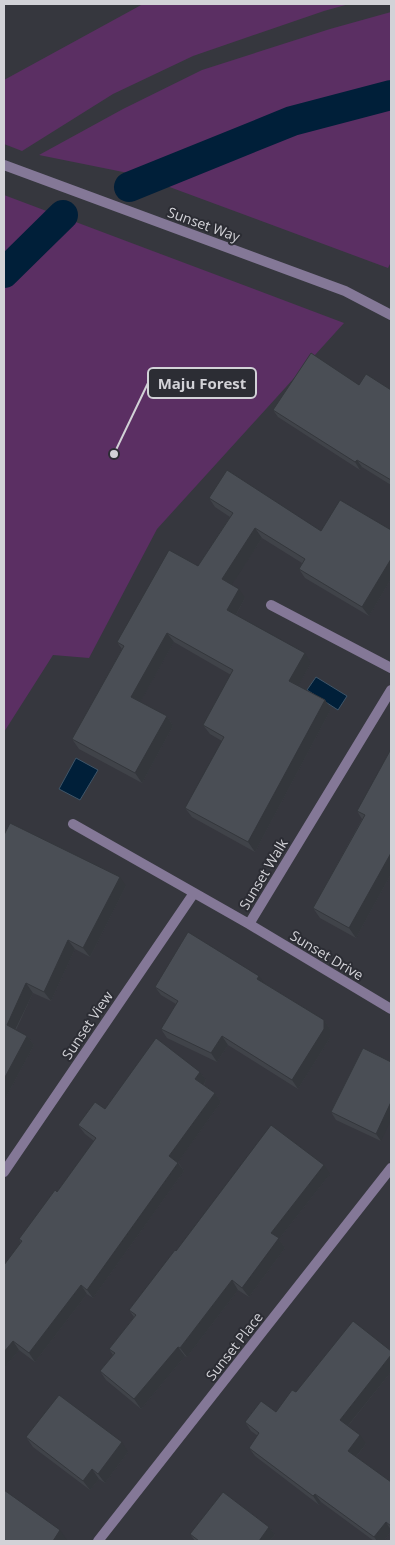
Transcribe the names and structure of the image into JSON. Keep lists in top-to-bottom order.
{
  "streets": {
    "street": [
      "Sunset Way",
      "Sunset Walk",
      "Sunset Drive",
      "Sunset View",
      "Sunset Place"
    ]
  },
  "crossings": [
    ["Sunset Walk", "Sunset Drive"],
    ["Sunset Walk", "Sunset View"]
  ],
  "places": ["Maju Forest"]
}
